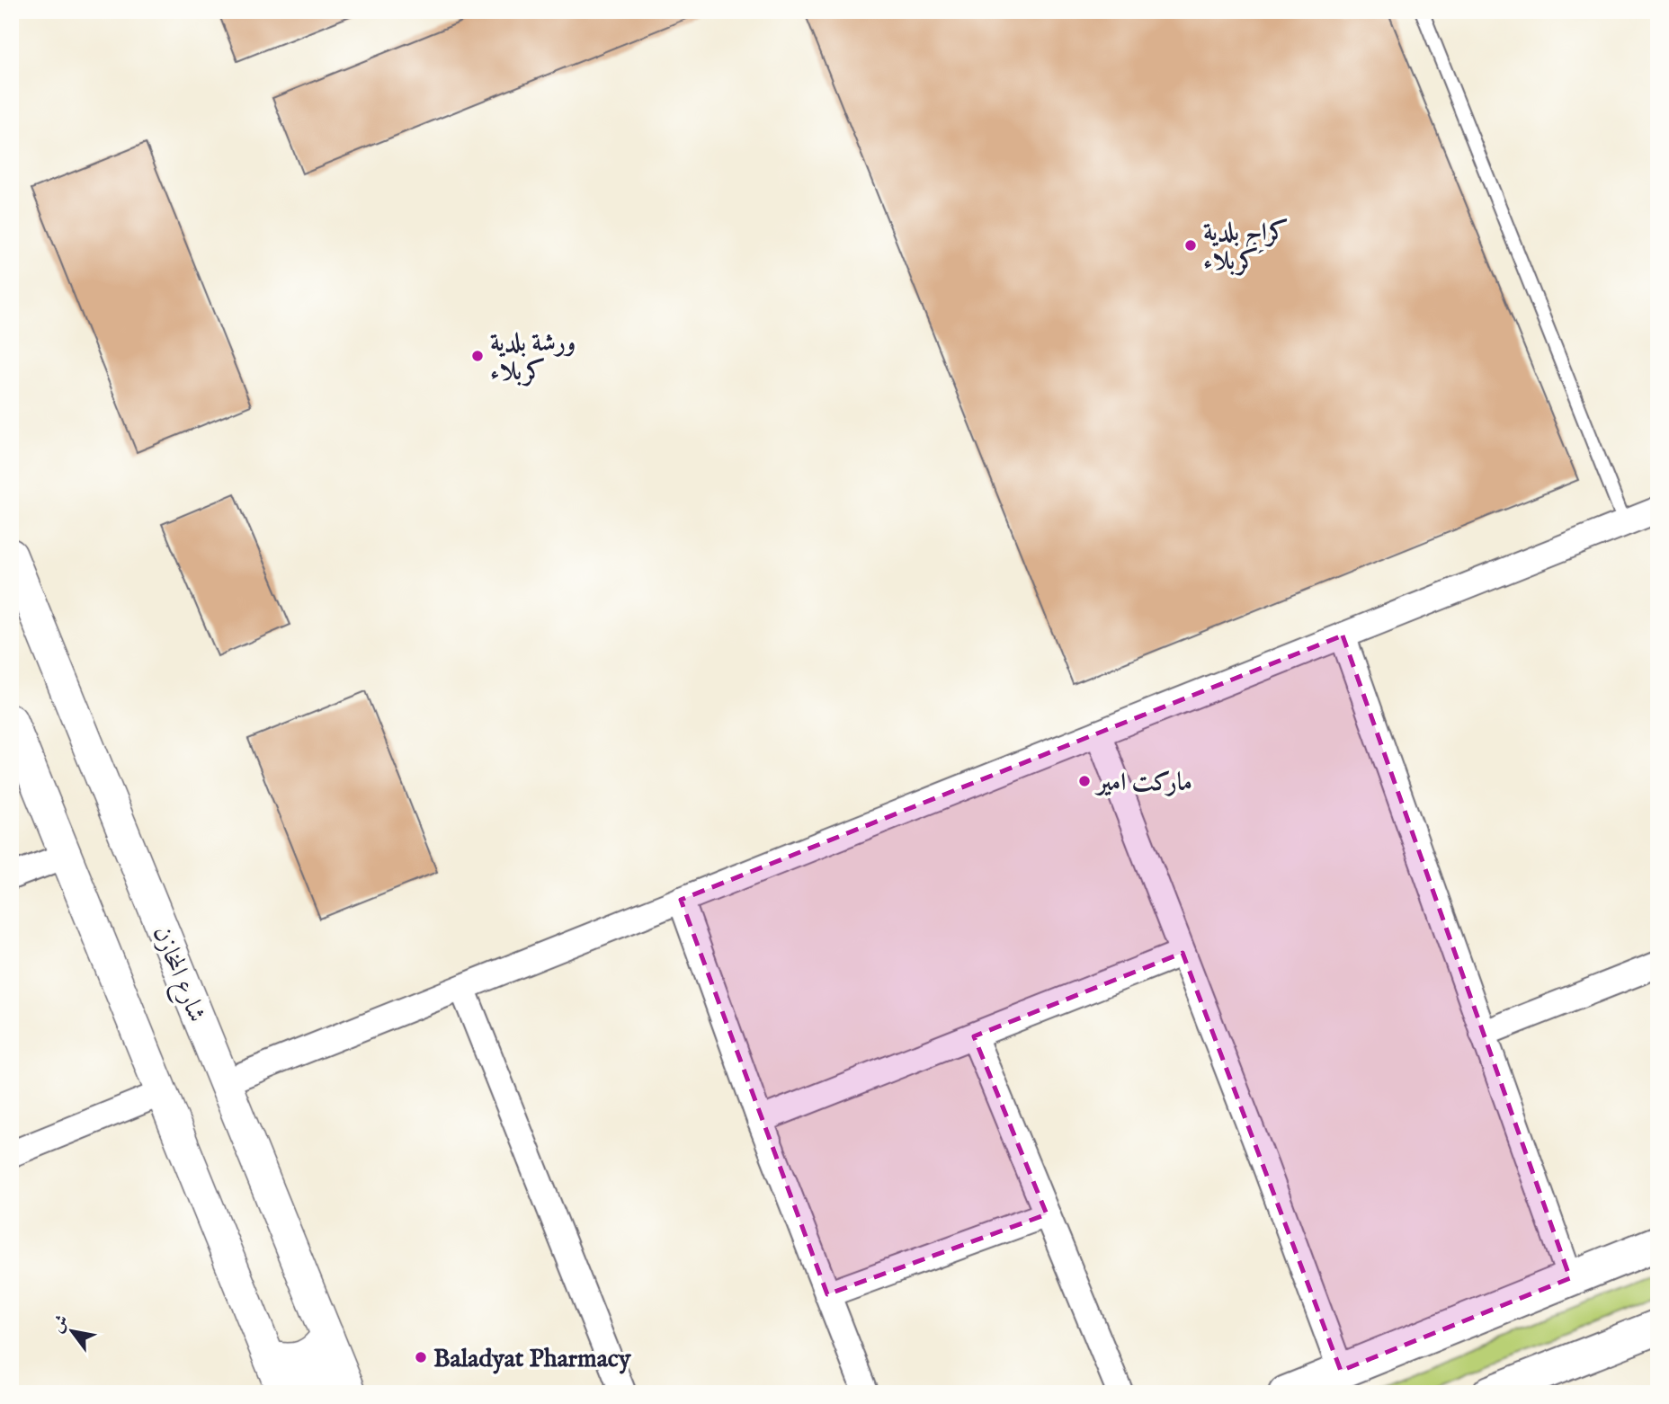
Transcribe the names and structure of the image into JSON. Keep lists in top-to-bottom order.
{
  "streets": {
    "street": ["شارع المخازن"]
  },
  "places": [
    "كراج بلدية كربلاء",
    "ورشة بلدية كربلاء",
    "ماركت امير",
    "Baladyat Pharmacy"
  ],
  "north": "top left"
}
